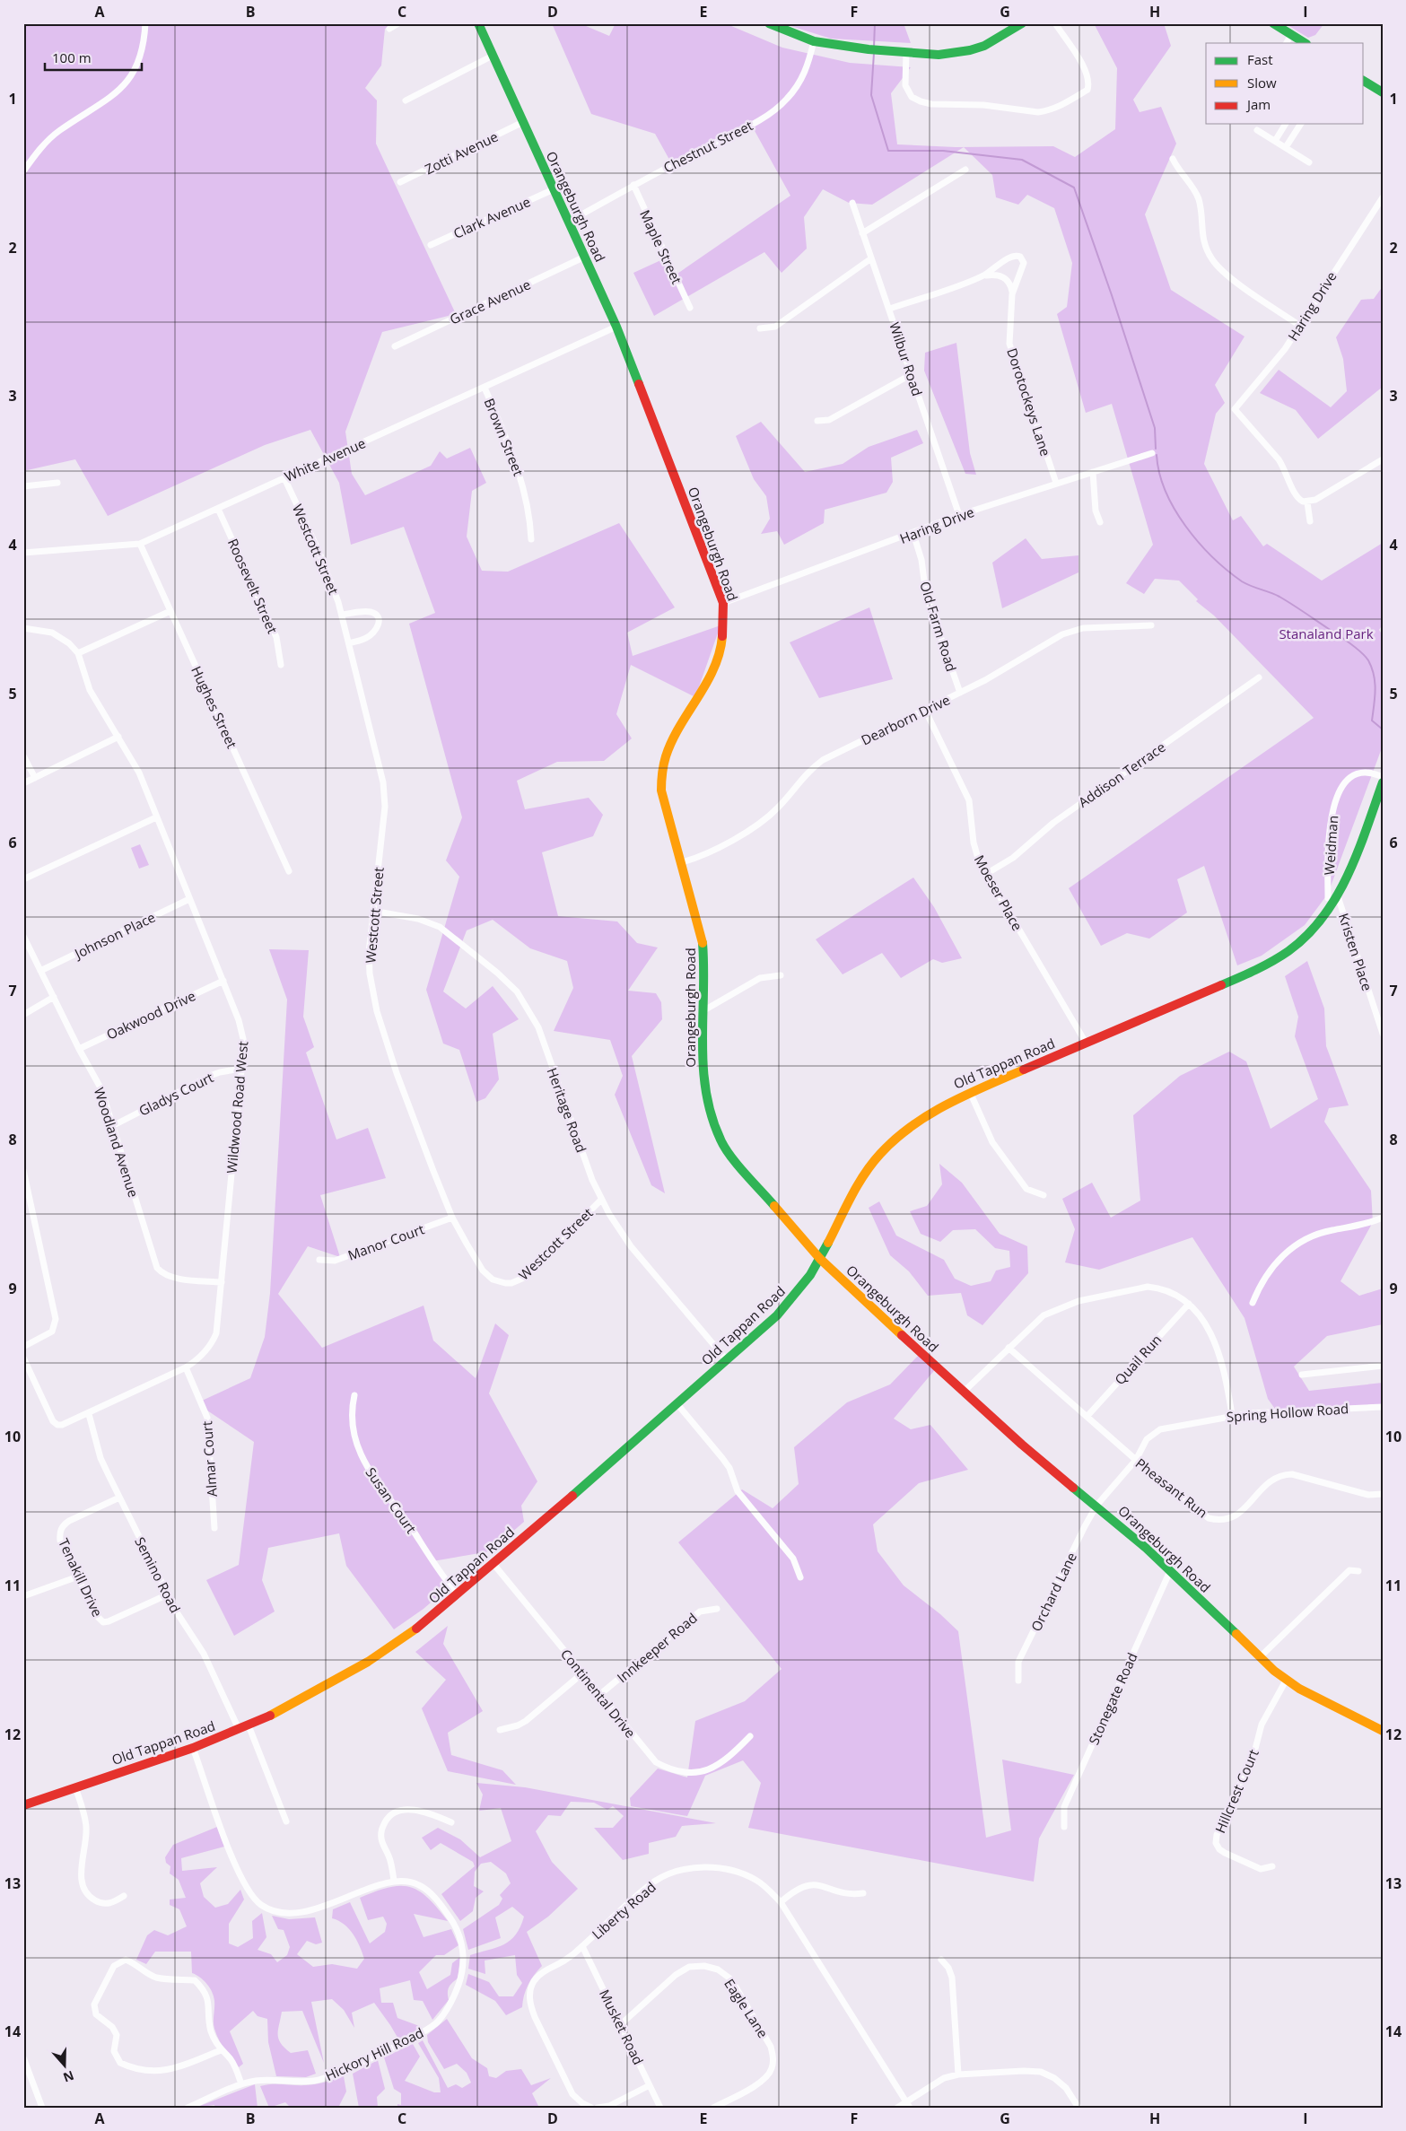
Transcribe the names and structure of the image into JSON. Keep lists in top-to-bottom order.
{
  "streets": {
    "street": [
      "Chestnut Street",
      "Zotti Avenue",
      "Orangeburgh Road",
      "Clark Avenue",
      "Maple Street",
      "Grace Avenue",
      "Haring Drive",
      "Wilbur Road",
      "Dorotockeys Lane",
      "Brown Street",
      "White Avenue",
      "Westcott Street",
      "Roosevelt Street",
      "Old Farm Road",
      "Hughes Street",
      "Dearborn Drive",
      "Addison Terrace",
      "Weidman",
      "Moeser Place",
      "Johnson Place",
      "Kristen Place",
      "Oakwood Drive",
      "Old Tappan Road",
      "Gladys Court",
      "Wildwood Road West",
      "Heritage Road",
      "Woodland Avenue",
      "Manor Court",
      "Quail Run",
      "Spring Hollow Road",
      "Almar Court",
      "Pheasant Run",
      "Susan Court",
      "Semino Road",
      "Tenakill Drive",
      "Orchard Lane",
      "Innkeeper Road",
      "Continental Drive",
      "Stonegate Road",
      "Hillcrest Court",
      "Liberty Road",
      "Eagle Lane",
      "Musket Road",
      "Hickory Hill Road"
    ]
  },
  "crossings": [
    ["Chestnut Street", "Orangeburgh Road"],
    ["Chestnut Street", "Maple Street"],
    ["Zotti Avenue", "Orangeburgh Road"],
    ["Orangeburgh Road", "Clark Avenue"],
    ["Orangeburgh Road", "Grace Avenue"],
    ["Orangeburgh Road", "Haring Drive"],
    ["Orangeburgh Road", "White Avenue"],
    ["Orangeburgh Road", "Dearborn Drive"],
    ["Orangeburgh Road", "Old Tappan Road"],
    ["Orangeburgh Road", "Spring Hollow Road"],
    ["Orangeburgh Road", "Orchard Lane"],
    ["Orangeburgh Road", "Stonegate Road"],
    ["Orangeburgh Road", "Hillcrest Court"],
    ["Haring Drive", "Wilbur Road"],
    ["Haring Drive", "Dorotockeys Lane"],
    ["Haring Drive", "Old Farm Road"],
    ["Wilbur Road", "Dorotockeys Lane"],
    ["Brown Street", "White Avenue"],
    ["White Avenue", "Westcott Street"],
    ["White Avenue", "Roosevelt Street"],
    ["White Avenue", "Hughes Street"],
    ["Westcott Street", "Heritage Road"],
    ["Westcott Street", "Manor Court"],
    ["Old Farm Road", "Dearborn Drive"],
    ["Dearborn Drive", "Moeser Place"],
    ["Addison Terrace", "Moeser Place"],
    ["Moeser Place", "Old Tappan Road"],
    ["Johnson Place", "Wildwood Road West"],
    ["Johnson Place", "Woodland Avenue"],
    ["Kristen Place", "Old Tappan Road"],
    ["Oakwood Drive", "Wildwood Road West"],
    ["Oakwood Drive", "Woodland Avenue"],
    ["Old Tappan Road", "Heritage Road"],
    ["Old Tappan Road", "Susan Court"],
    ["Old Tappan Road", "Semino Road"],
    ["Old Tappan Road", "Continental Drive"],
    ["Old Tappan Road", "Hickory Hill Road"],
    ["Gladys Court", "Wildwood Road West"],
    ["Gladys Court", "Woodland Avenue"],
    ["Wildwood Road West", "Woodland Avenue"],
    ["Wildwood Road West", "Almar Court"],
    ["Wildwood Road West", "Semino Road"],
    ["Quail Run", "Pheasant Run"],
    ["Spring Hollow Road", "Pheasant Run"],
    ["Spring Hollow Road", "Orchard Lane"],
    ["Semino Road", "Tenakill Drive"],
    ["Innkeeper Road", "Continental Drive"],
    ["Liberty Road", "Musket Road"],
    ["Eagle Lane", "Musket Road"]
  ],
  "parks": ["Stanaland Park"],
  "legend": ["Fast", "Slow", "Jam"],
  "scale_bar": "100 m",
  "north": "bottom",
  "grid": {
    "columns": [
      "A",
      "B",
      "C",
      "D",
      "E",
      "F",
      "G",
      "H",
      "I"
    ],
    "rows": [
      "1",
      "2",
      "3",
      "4",
      "5",
      "6",
      "7",
      "8",
      "9",
      "10",
      "11",
      "12",
      "13",
      "14"
    ]
  }
}
